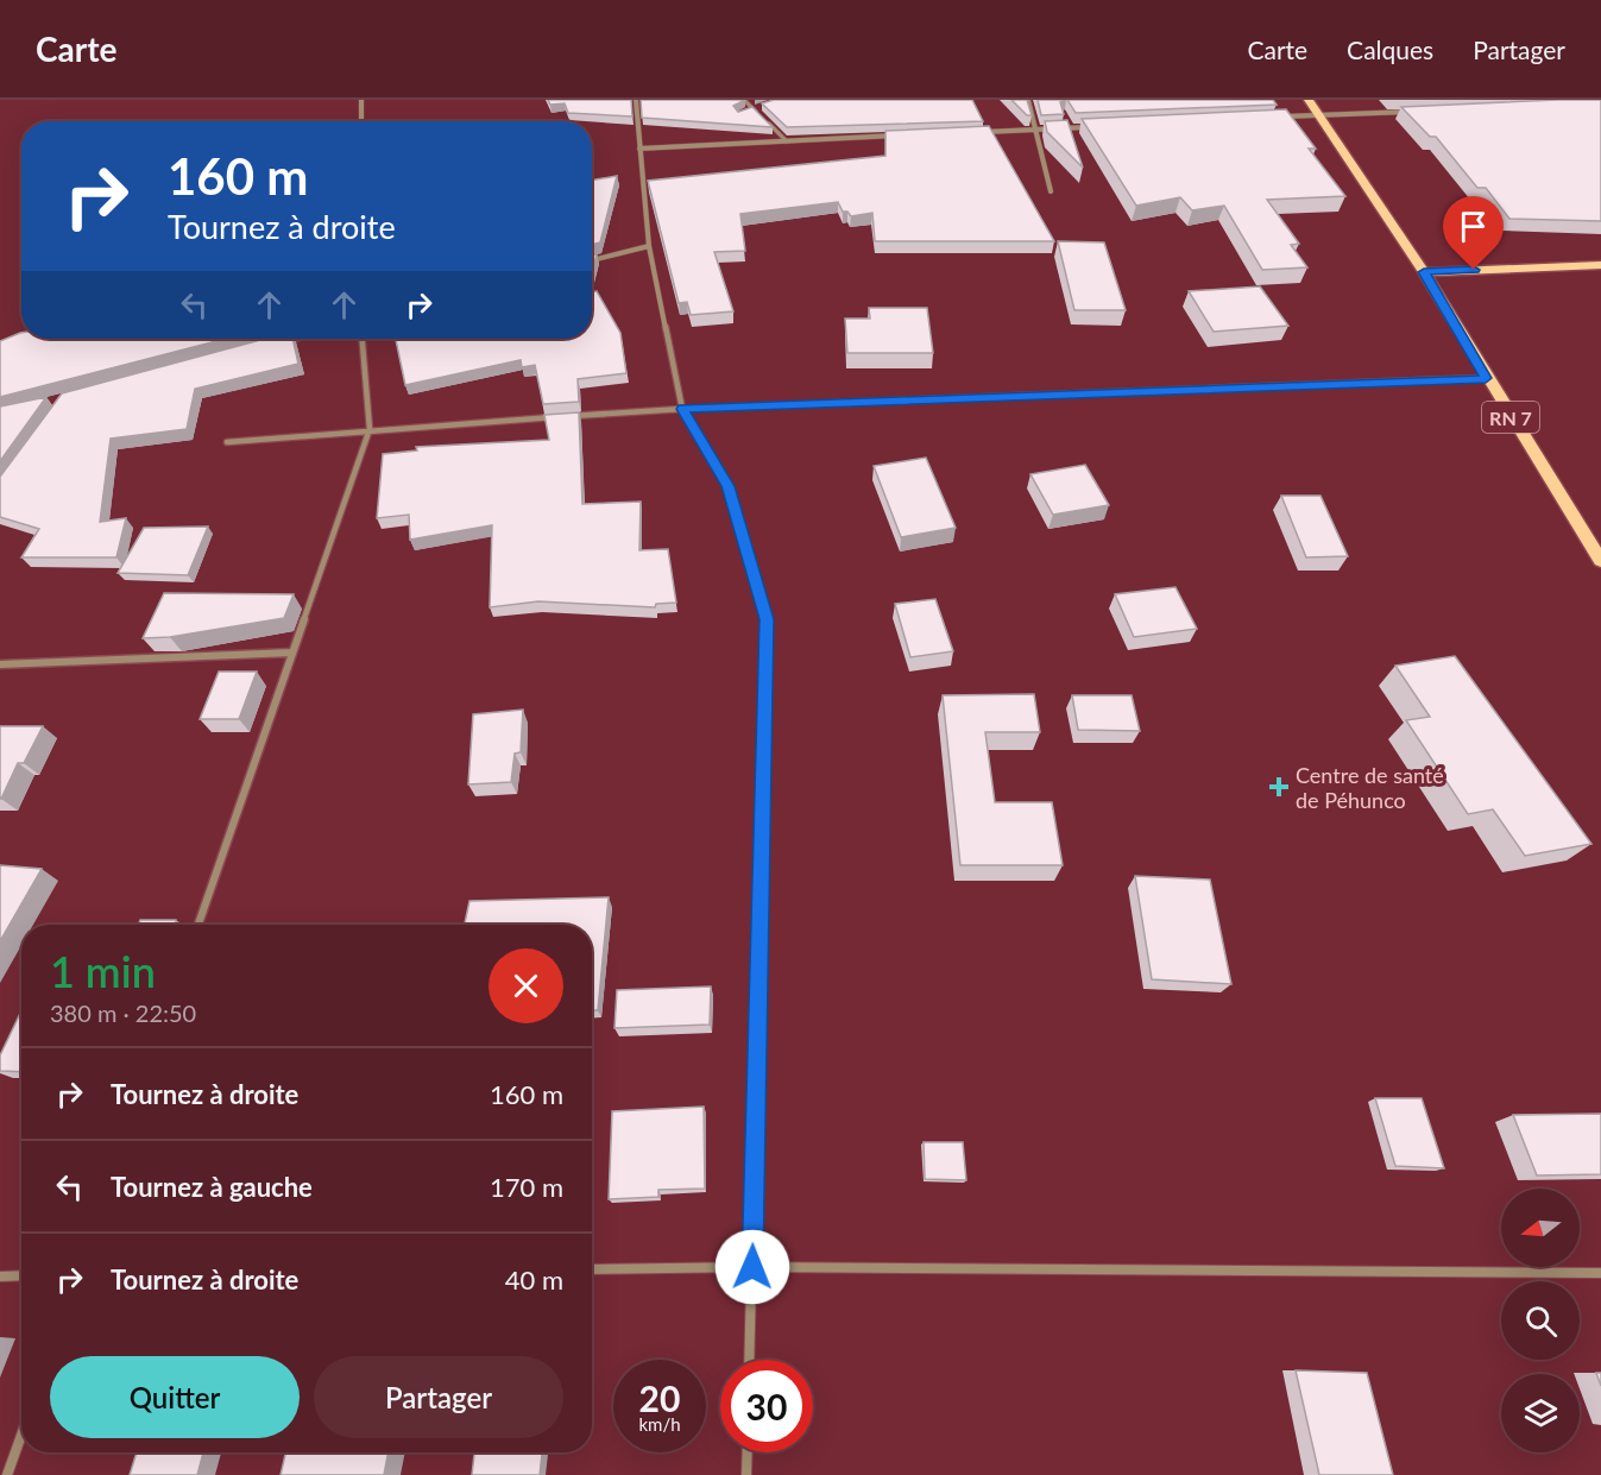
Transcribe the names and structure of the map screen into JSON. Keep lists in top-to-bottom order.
{
  "streets": {
    "main road": ["RN 7"]
  },
  "places": {
    "health": ["Centre de santé de Péhunco"]
  },
  "north": "left",
  "page": {
    "header": "Carte",
    "nav": ["Carte", "Calques", "Partager"],
    "turn": ["160 m", "Tournez à droite"],
    "heading": ["1 min", "380 m · 22:50"],
    "list": [
      {
        "name": "Tournez à droite",
        "value": "160 m"
      },
      {
        "name": "Tournez à gauche",
        "value": "170 m"
      },
      {
        "name": "Tournez à droite",
        "value": "40 m"
      }
    ],
    "buttons": ["Quitter", "Partager"],
    "speed": "20 km/h",
    "limit": "30"
  }
}
